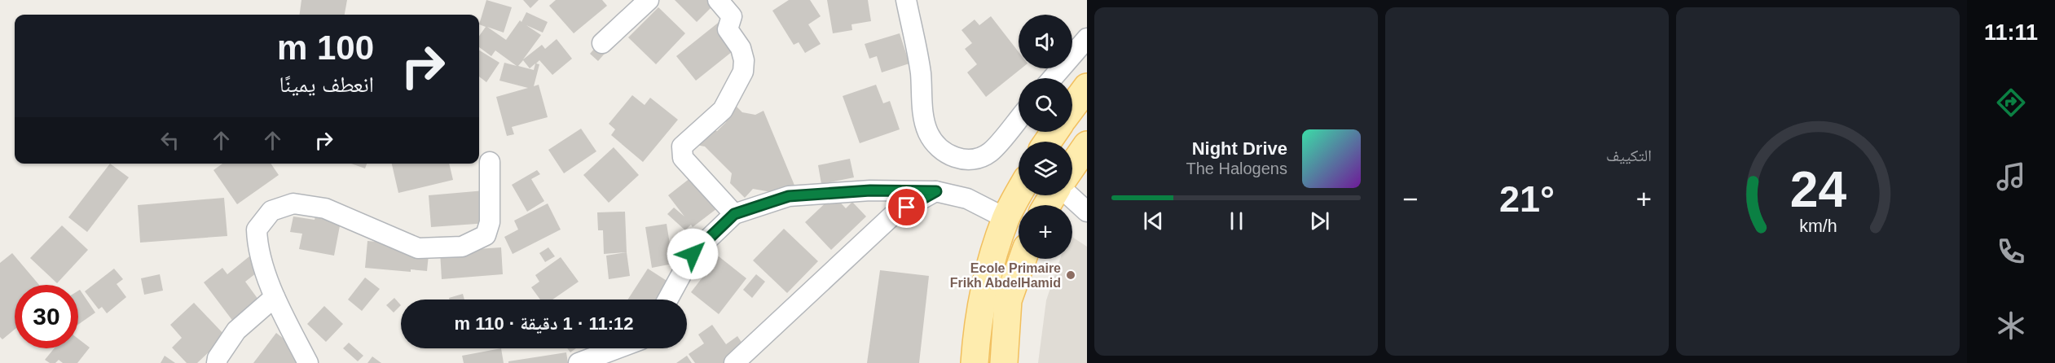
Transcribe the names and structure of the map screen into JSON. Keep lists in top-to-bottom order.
{
  "places": ["Ecole Primaire Frikh AbdelHamid"],
  "page": {
    "tabs": "11:11",
    "tile": "التكييف",
    "map_buttons": "+",
    "turn": ["100 m", "انعطف يمينًا"],
    "song": ["Night Drive", "The Halogens"],
    "heat": ["−", "21°", "+"],
    "limit": "30",
    "trip": "11:12 · 1 دقيقة · 110 m",
    "gauge": ["24", "km/h"]
  }
}
